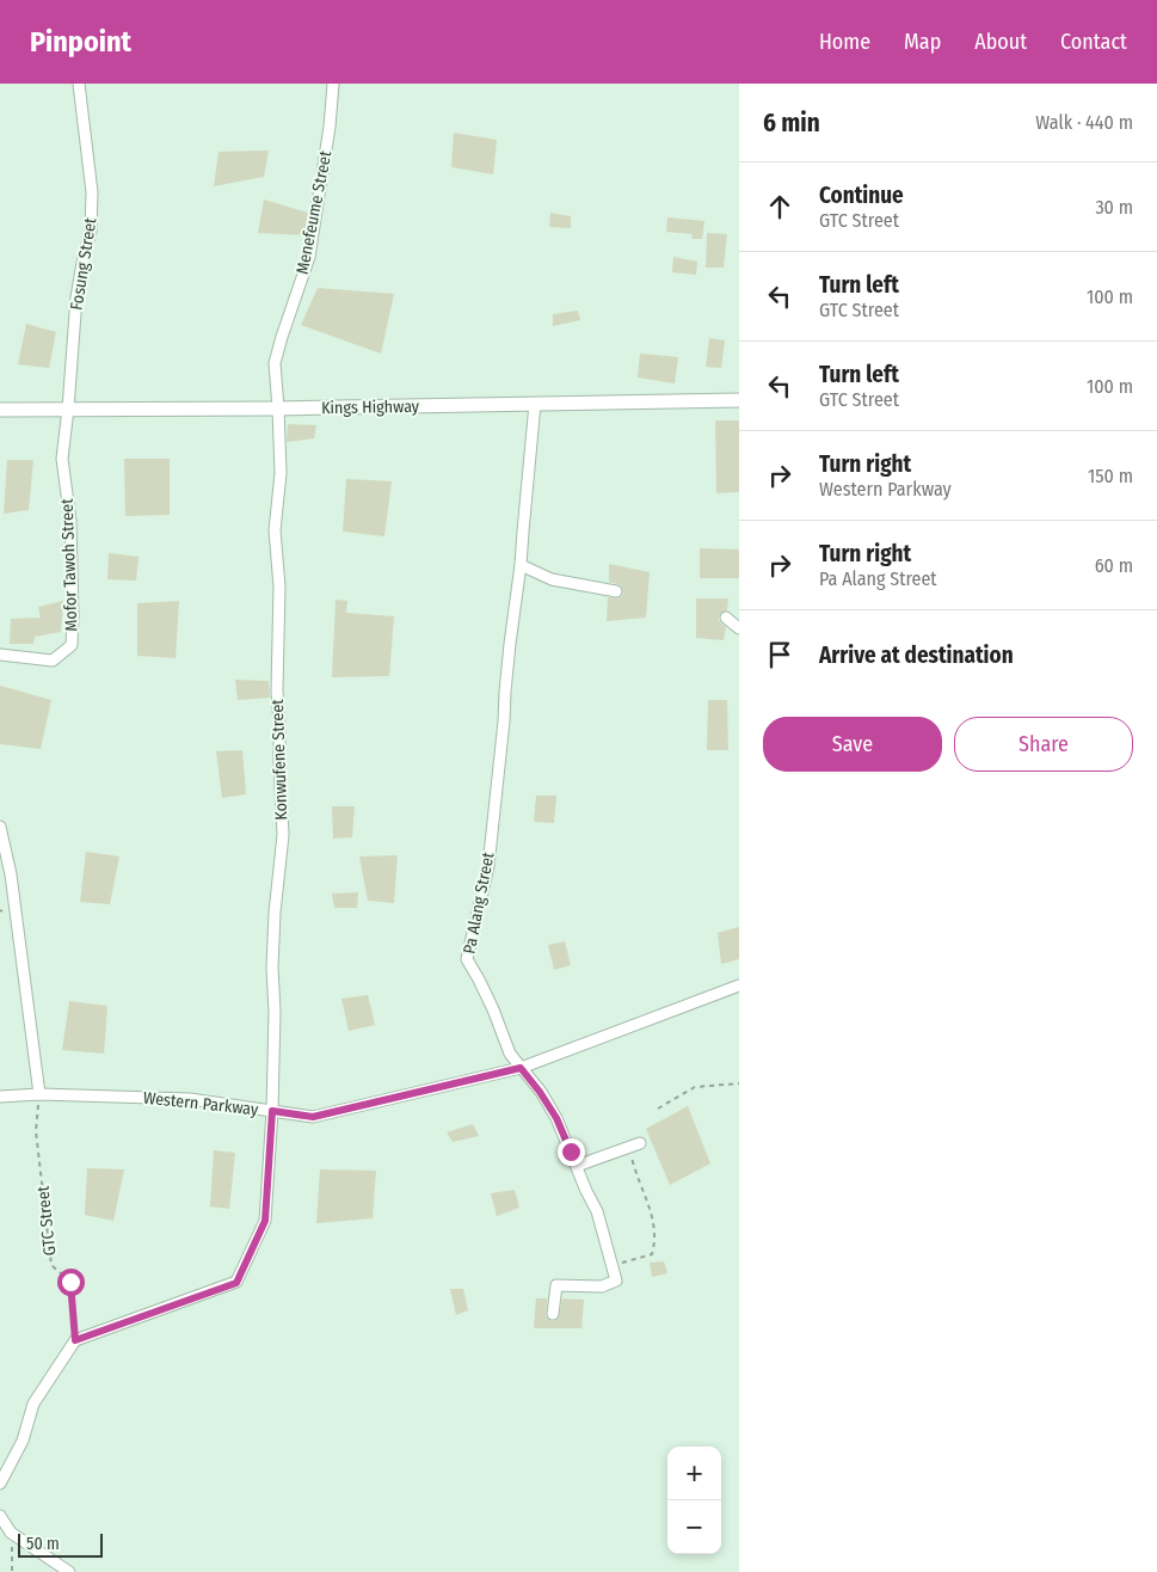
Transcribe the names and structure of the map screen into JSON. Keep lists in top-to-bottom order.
{
  "streets": {
    "street": [
      "Menefeume Street",
      "Fosung Street",
      "Kings Highway",
      "Mofor Tawoh Street",
      "Konwufene Street",
      "Pa Alang Street",
      "Western Parkway"
    ],
    "path": ["GTC Street"]
  },
  "crossings": [
    ["Menefeume Street", "Kings Highway"],
    ["Menefeume Street", "Konwufene Street"],
    ["Fosung Street", "Kings Highway"],
    ["Fosung Street", "Mofor Tawoh Street"],
    ["Kings Highway", "Mofor Tawoh Street"],
    ["Kings Highway", "Konwufene Street"],
    ["Kings Highway", "Pa Alang Street"],
    ["Konwufene Street", "Western Parkway"],
    ["Pa Alang Street", "Western Parkway"],
    ["Western Parkway", "GTC Street"]
  ],
  "scale_bar": "50 m",
  "page": {
    "header": "Pinpoint",
    "nav": [
      "Home",
      "Map",
      "About",
      "Contact"
    ],
    "heading": ["6 min", "Walk · 440 m"],
    "list": [
      ["Continue", "GTC Street", "30 m"],
      ["Turn left", "GTC Street", "100 m"],
      ["Turn left", "GTC Street", "100 m"],
      ["Turn right", "Western Parkway", "150 m"],
      ["Turn right", "Pa Alang Street", "60 m"],
      "Arrive at destination"
    ],
    "buttons": ["Save", "Share"],
    "map_buttons": ["+", "−"],
    "scale": "50 m"
  }
}
